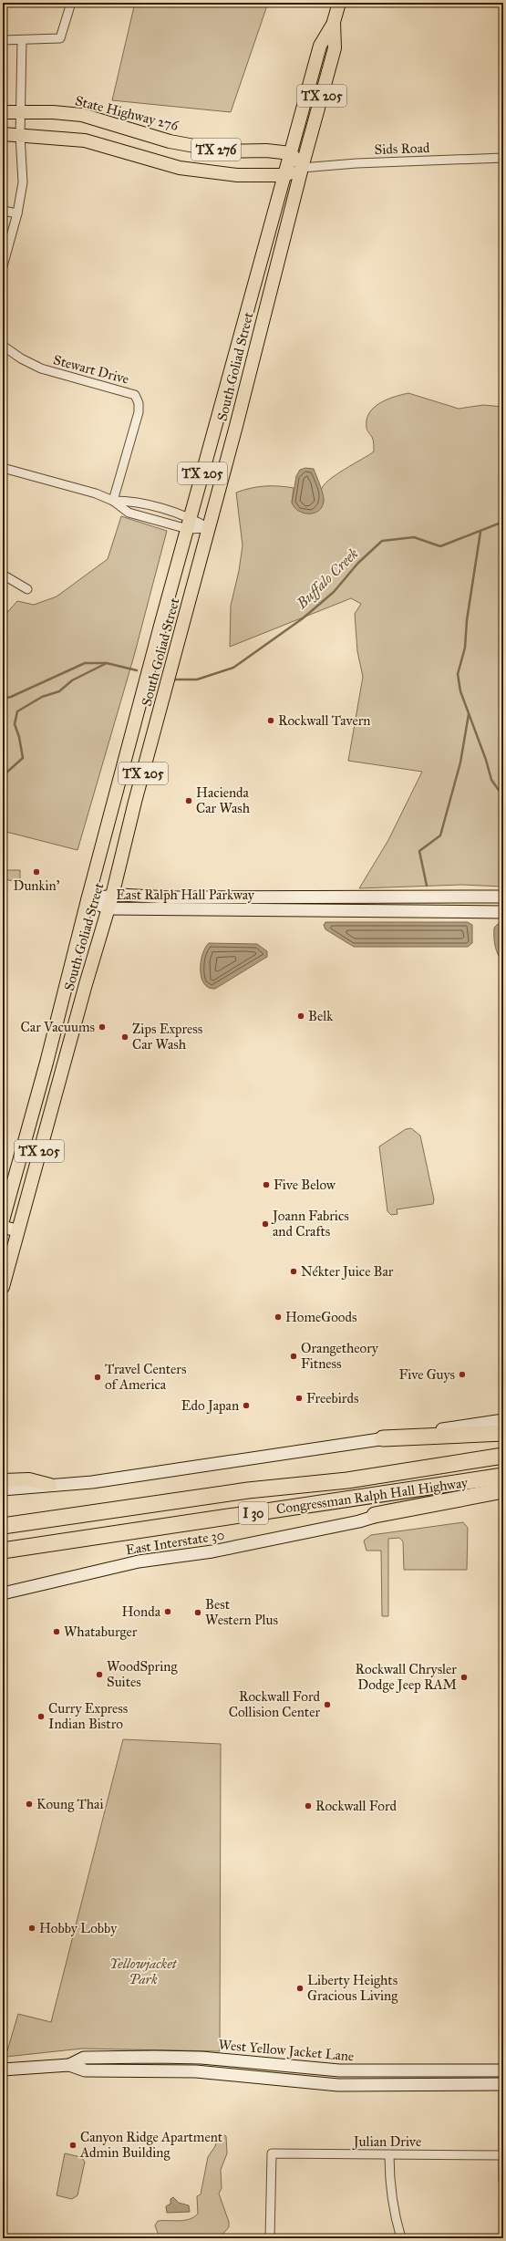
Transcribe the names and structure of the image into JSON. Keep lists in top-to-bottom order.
{
  "streets": {
    "highway": ["Congressman Ralph Hall Highway", "I 30"],
    "main road": [
      "TX 205",
      "State Highway 276",
      "TX 276",
      "South Goliad Street",
      "East Ralph Hall Parkway",
      "East Interstate 30",
      "West Yellow Jacket Lane"
    ],
    "street": ["Sids Road", "Stewart Drive", "Julian Drive"]
  },
  "crossings": [
    ["State Highway 276", "South Goliad Street"],
    ["Sids Road", "TX 276"],
    ["Sids Road", "South Goliad Street"],
    ["TX 276", "South Goliad Street"],
    ["South Goliad Street", "East Ralph Hall Parkway"]
  ],
  "water": ["Buffalo Creek"],
  "parks": ["Yellowjacket Park"],
  "places": [
    "Rockwall Tavern",
    "Hacienda Car Wash",
    "Dunkin'",
    "Belk",
    "Car Vacuums",
    "Zips Express Car Wash",
    "Five Below",
    "Joann Fabrics and Crafts",
    "Nékter Juice Bar",
    "HomeGoods",
    "Orangetheory Fitness",
    "Five Guys",
    "Travel Centers of America",
    "Freebirds",
    "Edo Japan",
    "Honda",
    "Best Western Plus",
    "Whataburger",
    "WoodSpring Suites",
    "Rockwall Chrysler Dodge Jeep RAM",
    "Rockwall Ford Collision Center",
    "Curry Express Indian Bistro",
    "Koung Thai",
    "Rockwall Ford",
    "Hobby Lobby",
    "Liberty Heights Gracious Living",
    "Canyon Ridge Apartment Admin Building"
  ]
}
